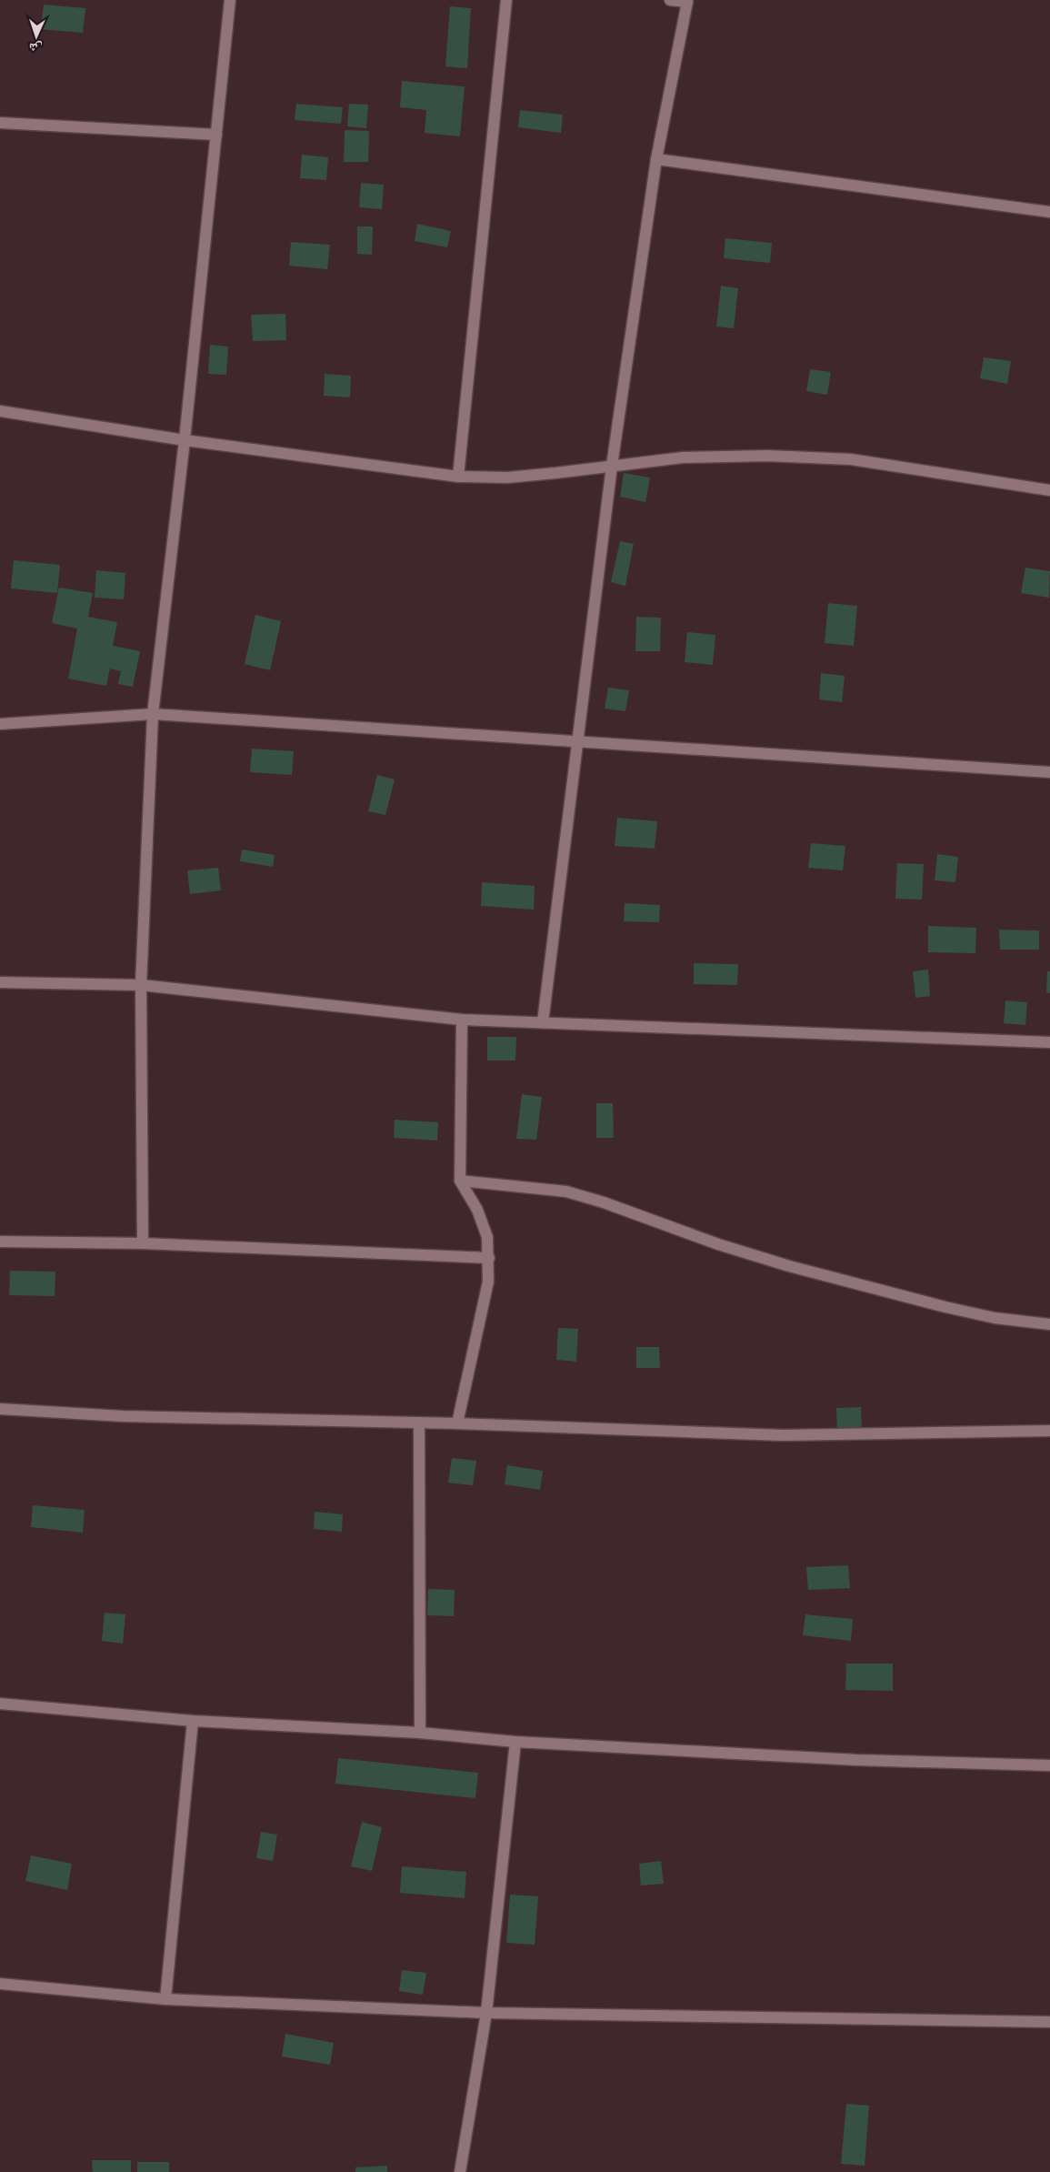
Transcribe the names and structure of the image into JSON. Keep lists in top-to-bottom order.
{
  "north": "bottom"
}
